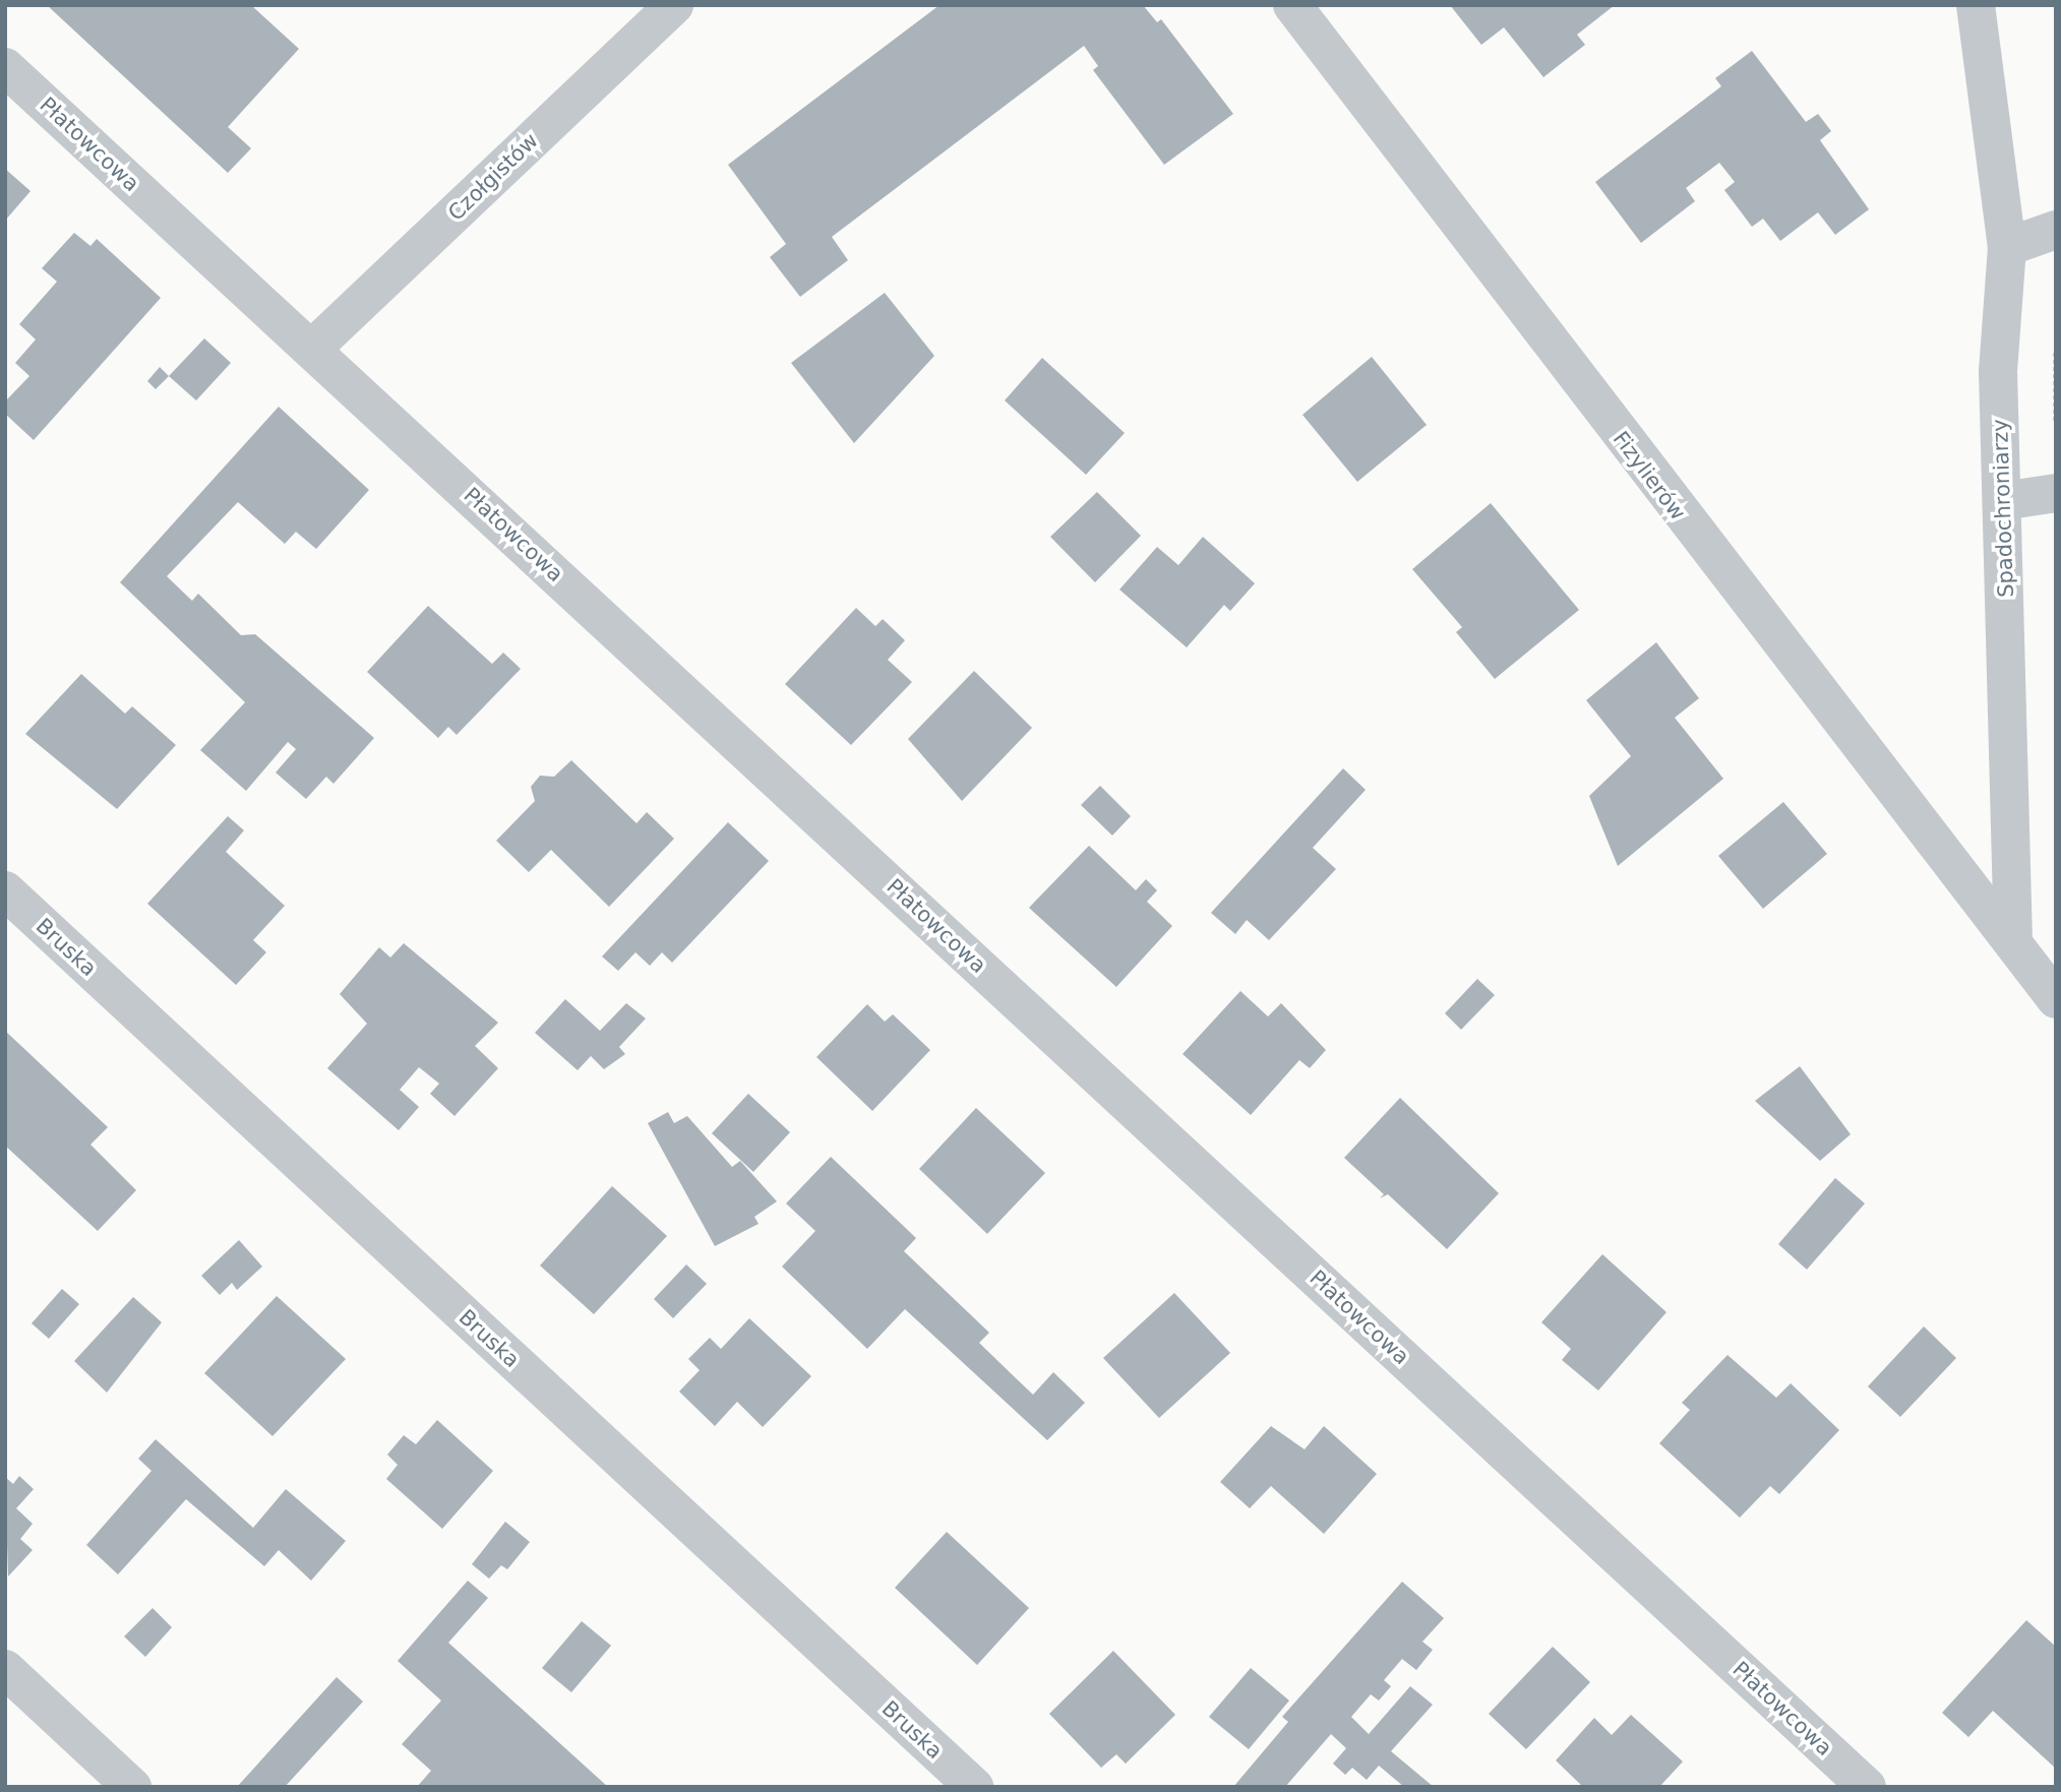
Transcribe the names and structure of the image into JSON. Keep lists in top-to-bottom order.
{
  "streets": {
    "street": [
      "Płatowcowa",
      "Czołgistów",
      "Fizylierów",
      "Spadochroniarzy",
      "Bruska"
    ]
  },
  "crossings": [
    ["Płatowcowa", "Czołgistów"],
    ["Fizylierów", "Spadochroniarzy"]
  ]
}
